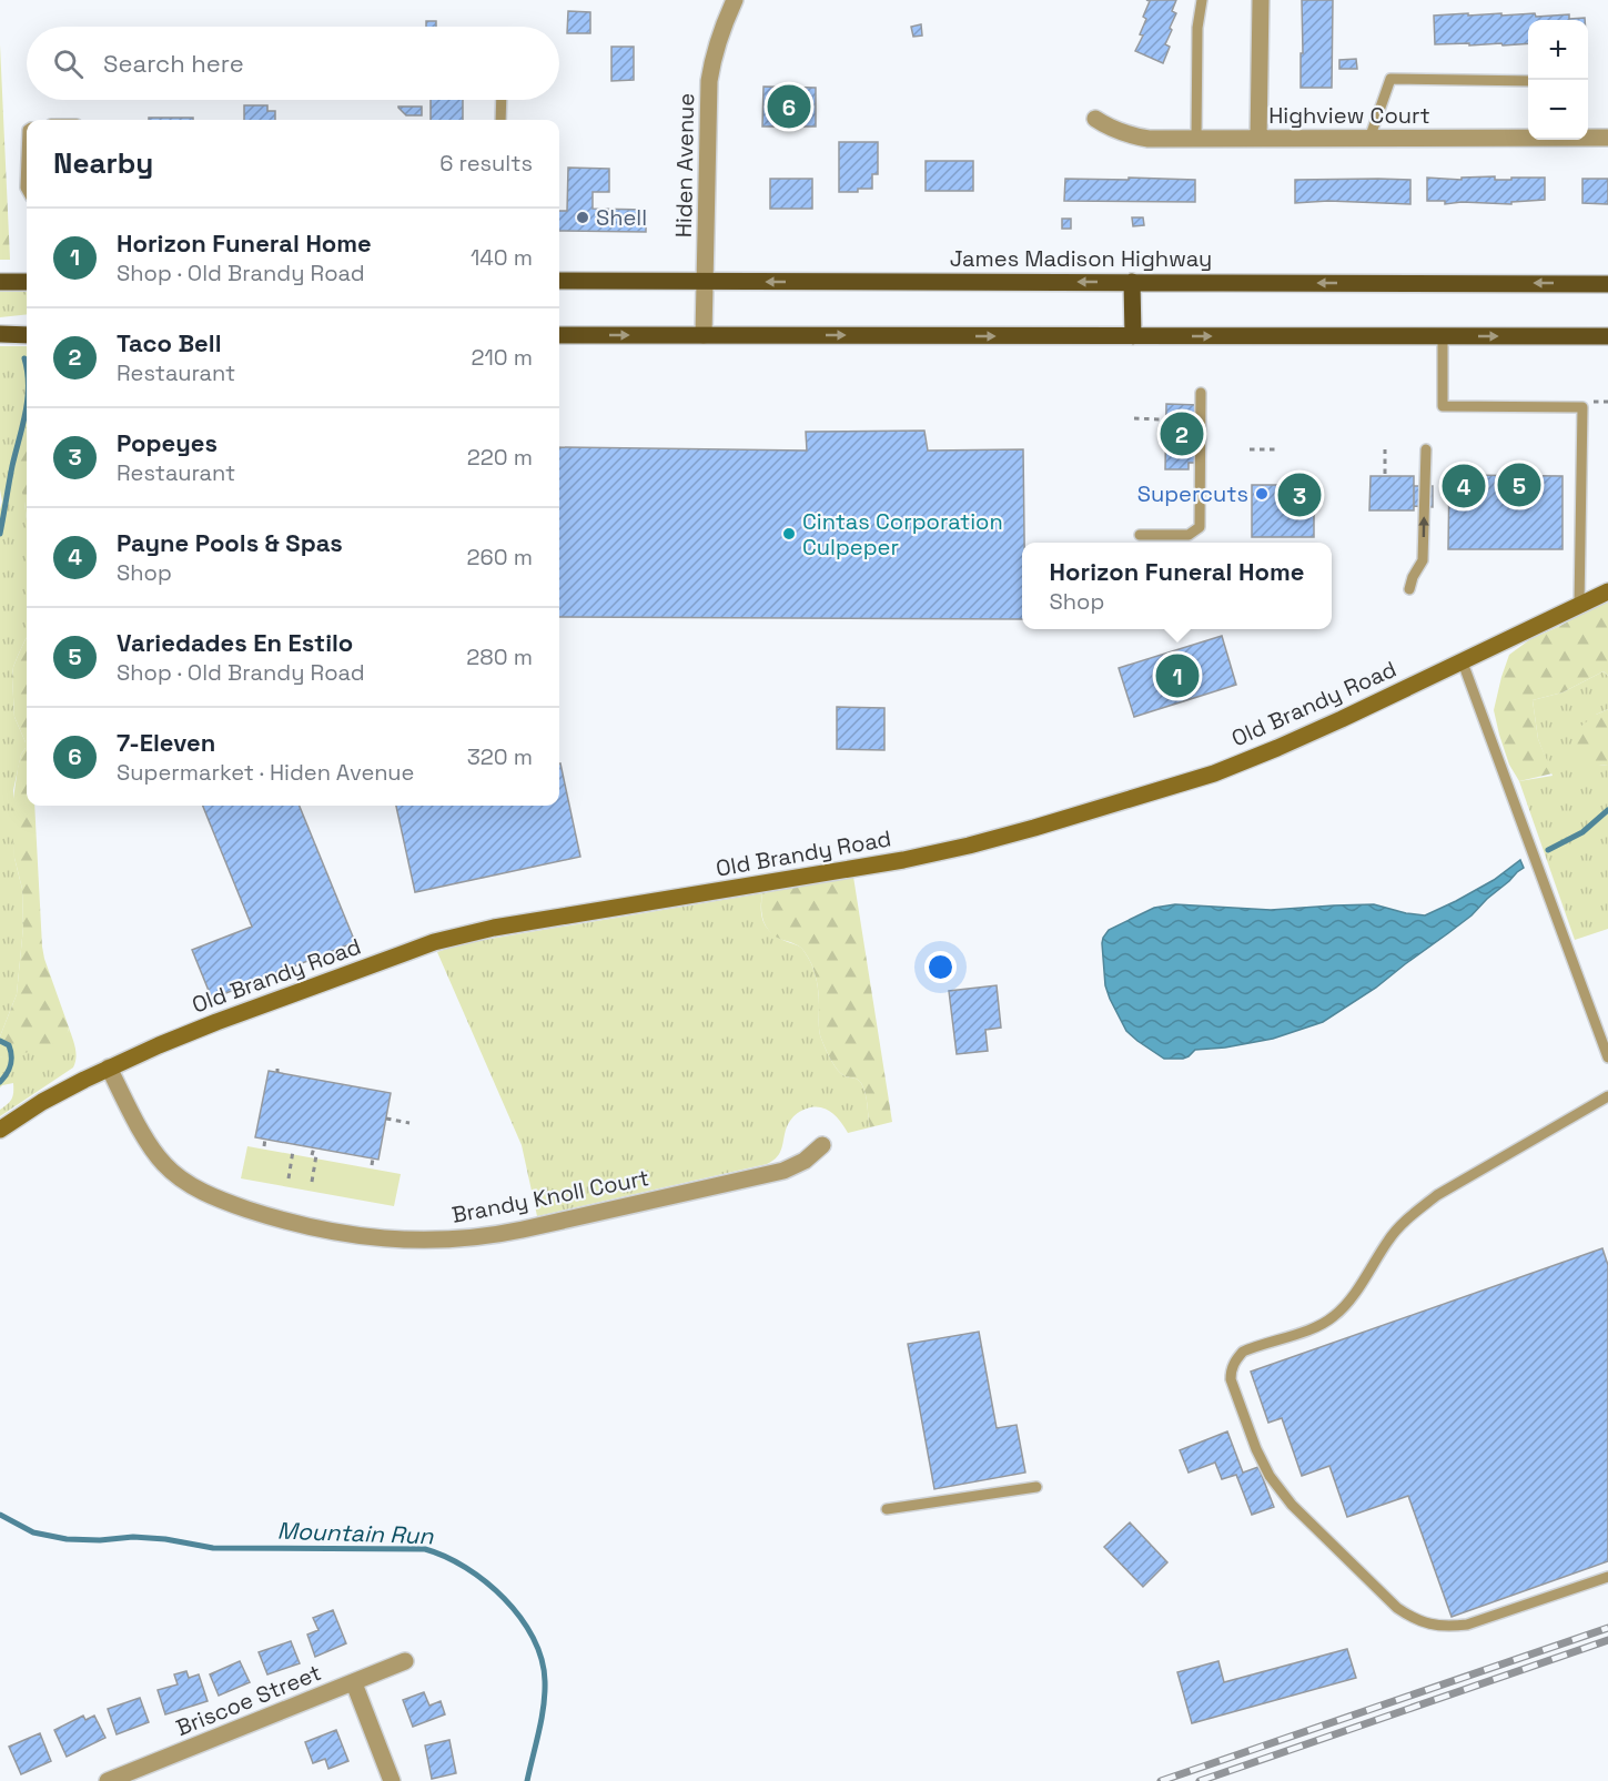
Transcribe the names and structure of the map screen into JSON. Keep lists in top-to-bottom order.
{
  "streets": {
    "main road": ["James Madison Highway"],
    "street": [
      "Highview Court",
      "Hiden Avenue",
      "Old Brandy Road",
      "Brandy Knoll Court",
      "Briscoe Street"
    ]
  },
  "crossings": [
    ["Hiden Avenue", "James Madison Highway"],
    ["Old Brandy Road", "Brandy Knoll Court"]
  ],
  "water": ["Mountain Run"],
  "places": ["Shell", "Supercuts", "Cintas Corporation Culpeper"],
  "page": {
    "map_buttons": ["+", "−"],
    "search": "Search here",
    "pins": [
      "6",
      "2",
      "5",
      "4",
      "3",
      "1"
    ],
    "heading": ["Nearby", "6 results"],
    "list": [
      {
        "mark": "1",
        "name": "Horizon Funeral Home",
        "note": "Shop · Old Brandy Road",
        "value": "140 m"
      },
      {
        "mark": "2",
        "name": "Taco Bell",
        "note": "Restaurant",
        "value": "210 m"
      },
      {
        "mark": "3",
        "name": "Popeyes",
        "note": "Restaurant",
        "value": "220 m"
      },
      {
        "mark": "4",
        "name": "Payne Pools & Spas",
        "note": "Shop",
        "value": "260 m"
      },
      {
        "mark": "5",
        "name": "Variedades En Estilo",
        "note": "Shop · Old Brandy Road",
        "value": "280 m"
      },
      {
        "mark": "6",
        "name": "7-Eleven",
        "note": "Supermarket · Hiden Avenue",
        "value": "320 m"
      }
    ],
    "popup": ["Horizon Funeral Home", "Shop"]
  }
}
